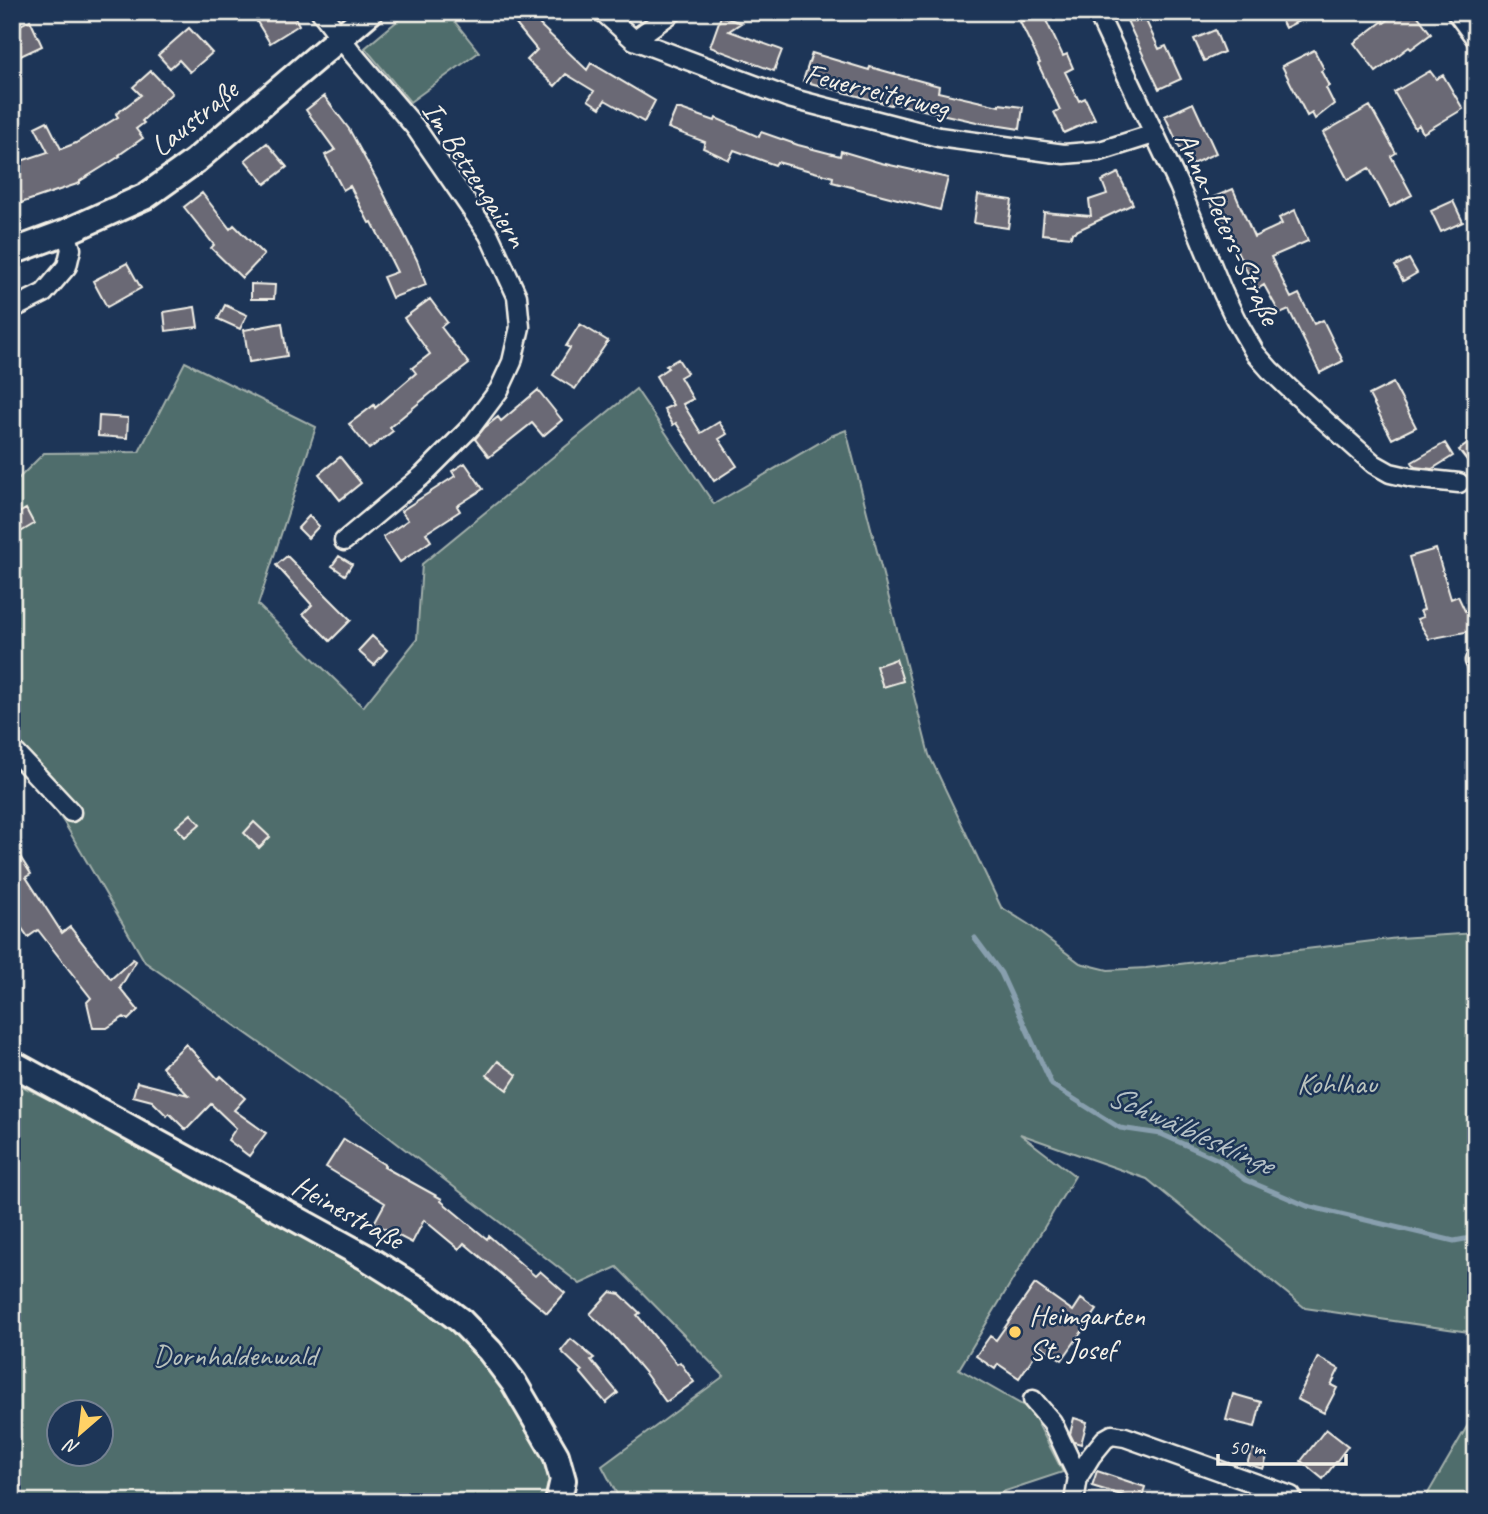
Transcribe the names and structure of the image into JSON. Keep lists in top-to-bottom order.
{
  "streets": {
    "main road": ["Laustraße", "Heinestraße"],
    "street": ["Feuerreiterweg", "Im Betzengaiern", "Anna-Peters-Straße"]
  },
  "crossings": [
    ["Feuerreiterweg", "Anna-Peters-Straße"],
    ["Laustraße", "Im Betzengaiern"]
  ],
  "water": ["Schwälblesklinge"],
  "parks": ["Kohlhau", "Dornhaldenwald"],
  "places": ["Heimgarten St. Josef"],
  "scale_bar": "50 m",
  "north": "bottom left"
}
